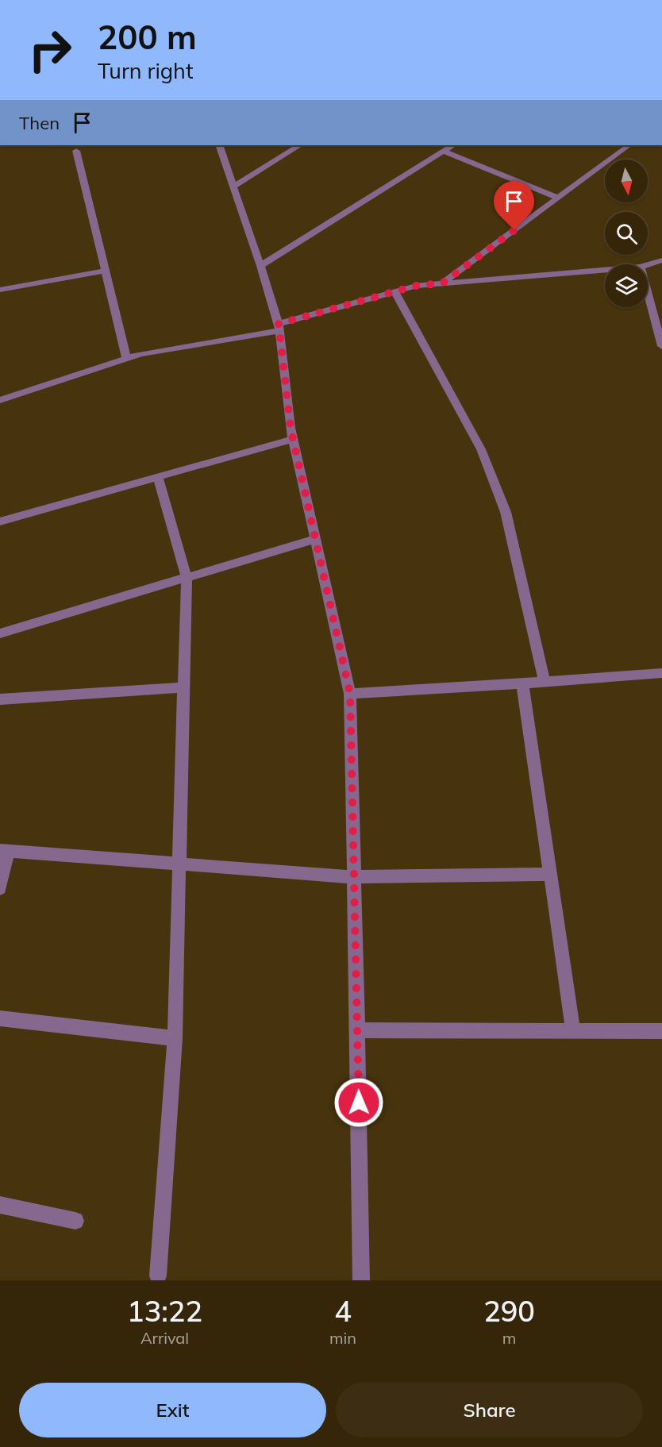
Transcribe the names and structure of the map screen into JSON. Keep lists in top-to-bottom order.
{
  "north": "bottom",
  "page": {
    "turn": ["200 m", "Turn right"],
    "then": "Then",
    "eta": [
      "13:22",
      "Arrival",
      "4",
      "min",
      "290",
      "m"
    ],
    "buttons": ["Exit", "Share"]
  }
}
